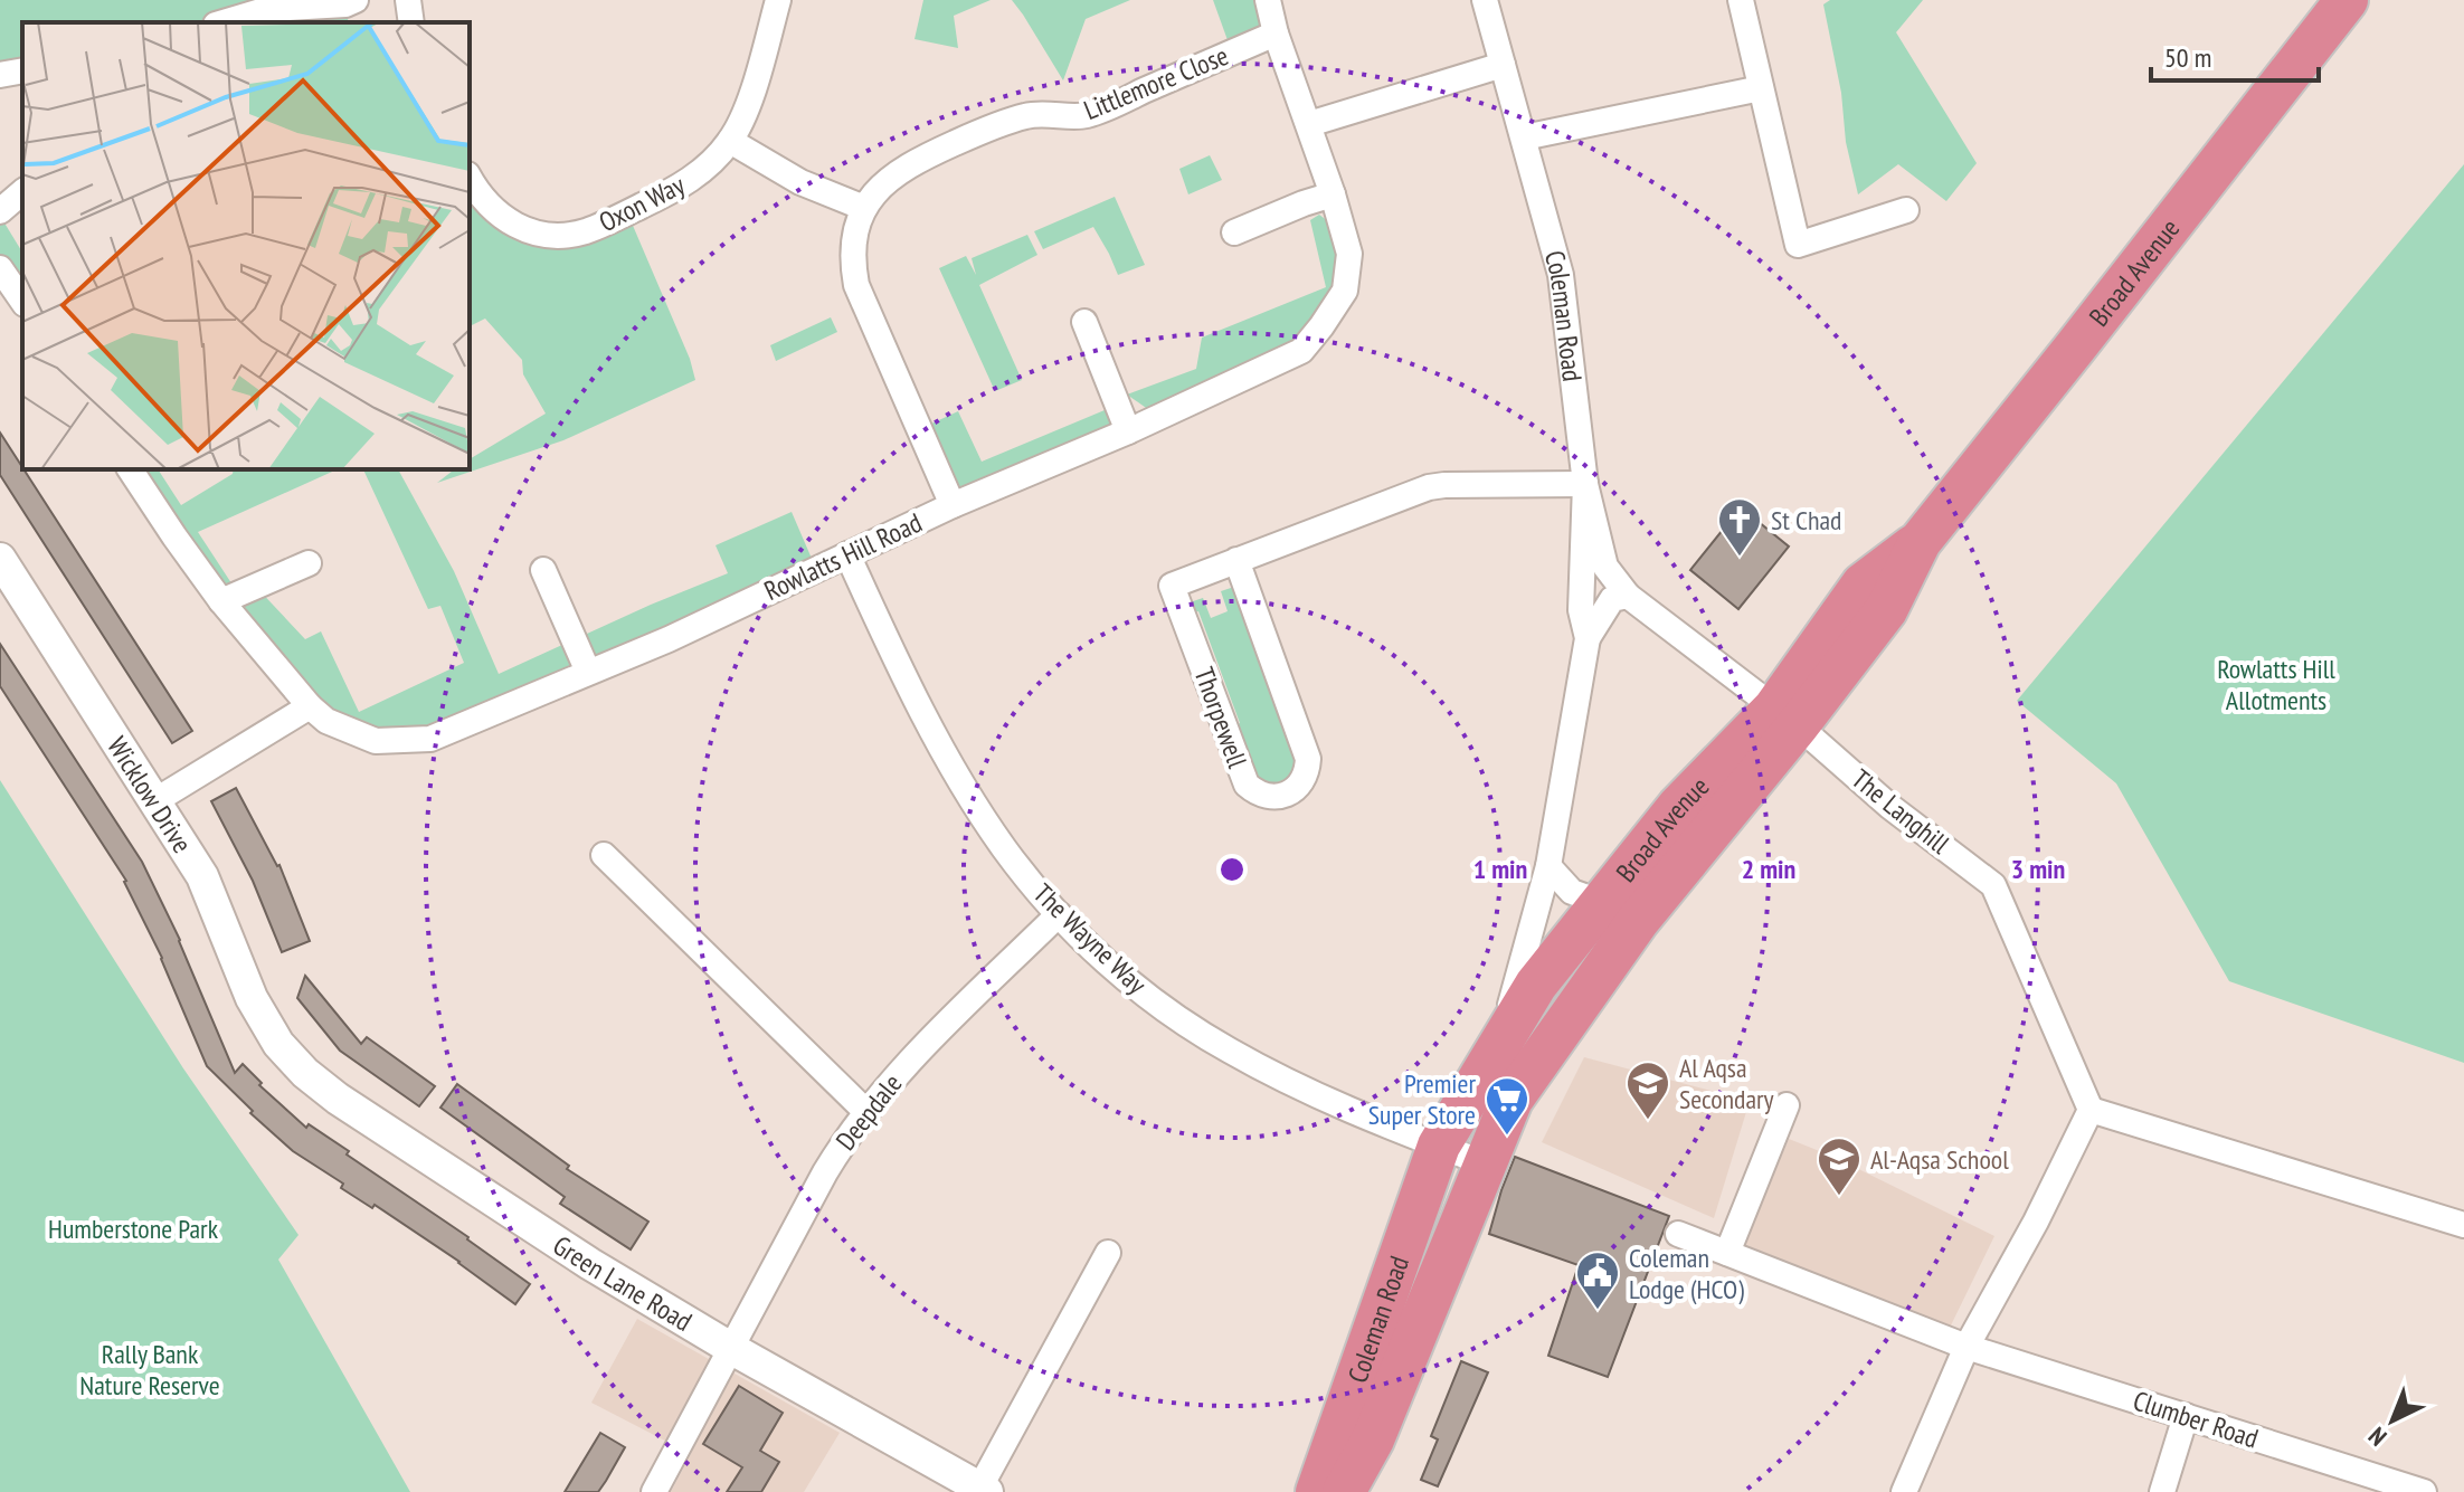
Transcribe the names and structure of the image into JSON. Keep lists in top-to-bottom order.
{
  "streets": {
    "highway": ["Broad Avenue", "Coleman Road"],
    "street": [
      "Littlemore Close",
      "Oxon Way",
      "Rowlatts Hill Road",
      "Thorpewell",
      "Wicklow Drive",
      "The Langhill",
      "The Wayne Way",
      "Deepdale",
      "Green Lane Road",
      "Clumber Road"
    ]
  },
  "crossings": [
    ["Littlemore Close", "Rowlatts Hill Road"],
    ["Broad Avenue", "Coleman Road"],
    ["Broad Avenue", "The Langhill"],
    ["Broad Avenue", "The Wayne Way"],
    ["Coleman Road", "Thorpewell"],
    ["Coleman Road", "The Langhill"],
    ["Coleman Road", "The Wayne Way"],
    ["Rowlatts Hill Road", "The Wayne Way"],
    ["Thorpewell", "The Langhill"],
    ["Wicklow Drive", "Green Lane Road"],
    ["The Wayne Way", "Deepdale"],
    ["Deepdale", "Green Lane Road"]
  ],
  "parks": ["Rowlatts Hill Allotments", "Humberstone Park", "Rally Bank Nature Reserve"],
  "places": {
    "church": ["St Chad"],
    "school or university": ["Al Aqsa Secondary", "Al-Aqsa School"],
    "supermarket": ["Premier Super Store"],
    "public building": ["Coleman Lodge (HCO)"]
  },
  "scale_bar": "50 m",
  "north": "bottom left",
  "rings": ["1 min", "2 min", "3 min"]
}
